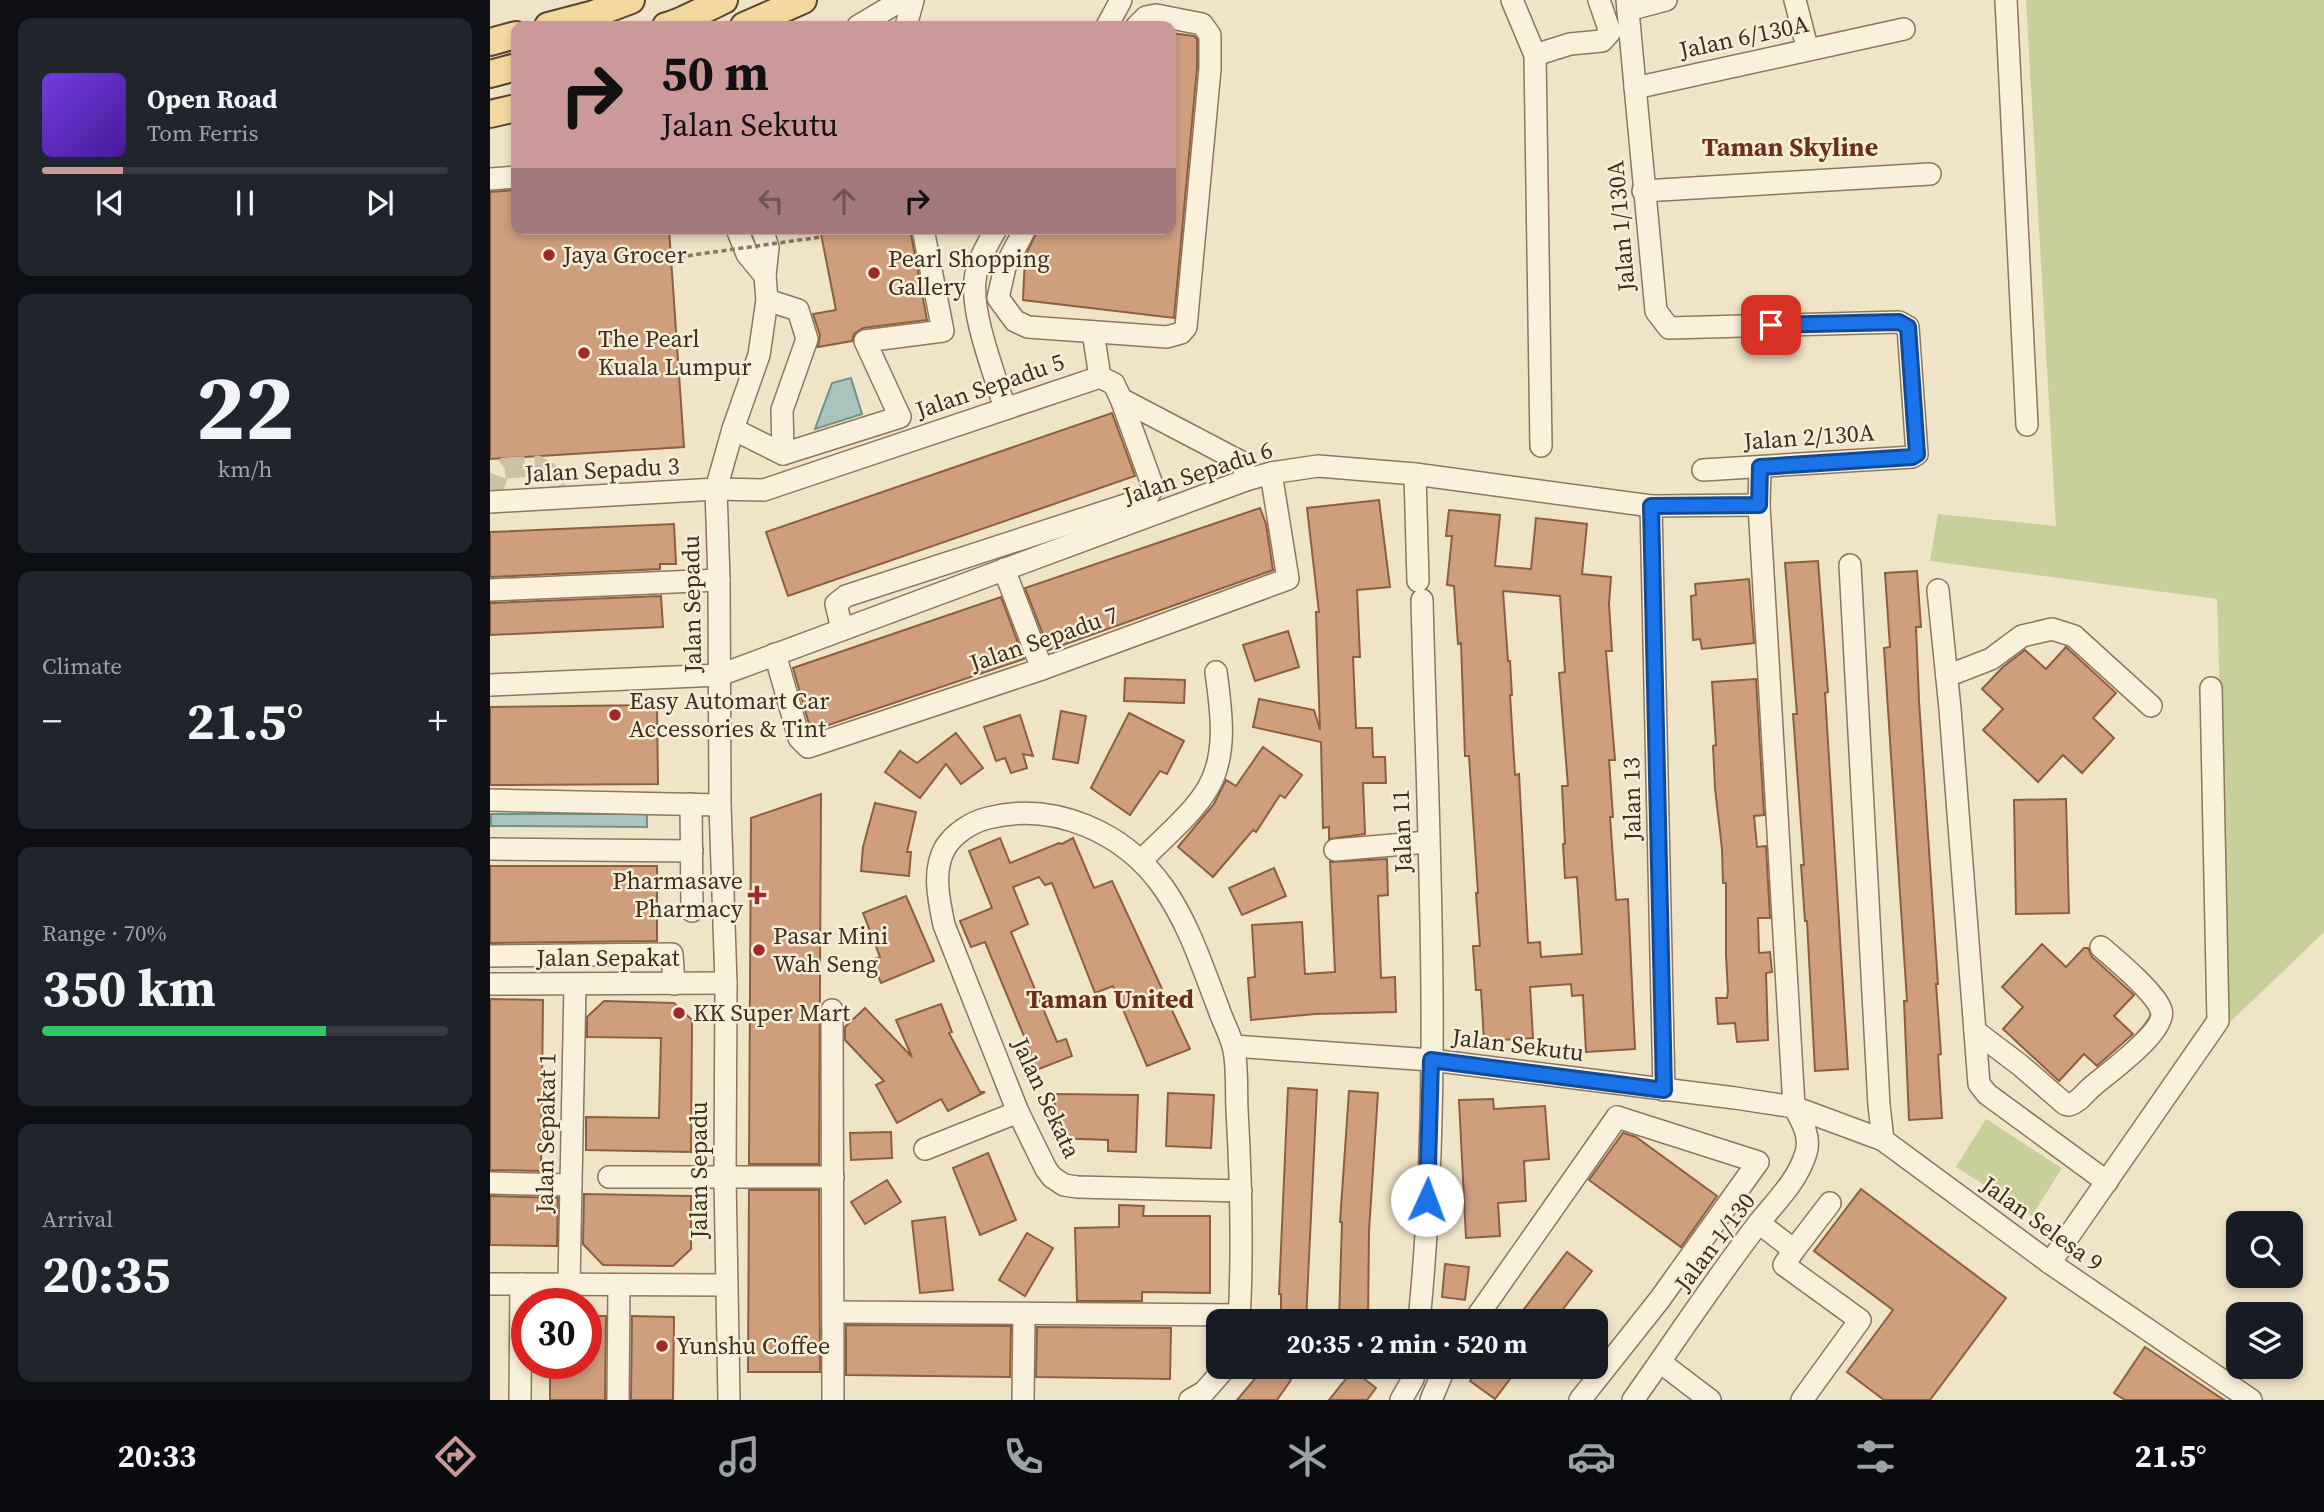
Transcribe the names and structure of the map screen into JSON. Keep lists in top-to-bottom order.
{
  "streets": {
    "street": [
      "Jalan 6/130A",
      "Jalan 1/130A",
      "Jalan Sepadu 5",
      "Jalan 2/130A",
      "Jalan Sepadu 3",
      "Jalan Sepadu 6",
      "Jalan Sepadu",
      "Jalan Sepadu 7",
      "Jalan 13",
      "Jalan 11",
      "Jalan Sepakat",
      "Jalan Sekutu",
      "Jalan Sekata",
      "Jalan Sepakat 1",
      "Jalan Selesa 9",
      "Jalan 1/130"
    ]
  },
  "crossings": [
    ["Jalan 6/130A", "Jalan 1/130A"],
    ["Jalan 1/130A", "Jalan 2/130A"],
    ["Jalan Sepadu 5", "Jalan Sepadu 3"],
    ["Jalan Sepadu 5", "Jalan Sepadu 6"],
    ["Jalan Sepadu 5", "Jalan Sepadu"],
    ["Jalan 2/130A", "Jalan 1/130"],
    ["Jalan Sepadu 3", "Jalan Sepadu"],
    ["Jalan Sepadu 6", "Jalan Sepadu"],
    ["Jalan Sepadu 6", "Jalan Sepadu 7"],
    ["Jalan Sepadu 6", "Jalan 13"],
    ["Jalan Sepadu 6", "Jalan 11"],
    ["Jalan Sepadu 6", "Jalan 1/130"],
    ["Jalan Sepadu", "Jalan Sepakat"],
    ["Jalan 13", "Jalan Sekutu"],
    ["Jalan 11", "Jalan Sekutu"],
    ["Jalan Sepakat", "Jalan Sepakat 1"],
    ["Jalan Sekutu", "Jalan Sekata"],
    ["Jalan Sekutu", "Jalan Selesa 9"],
    ["Jalan Sekutu", "Jalan 1/130"],
    ["Jalan Selesa 9", "Jalan 1/130"]
  ],
  "districts": ["Taman Skyline", "Taman United"],
  "places": {
    "other": [
      "Jaya Grocer",
      "Pearl Shopping Gallery",
      "The Pearl Kuala Lumpur",
      "Easy Automart Car Accessories & Tint",
      "Pasar Mini Wah Seng",
      "KK Super Mart",
      "Yunshu Coffee"
    ],
    "health": ["Pharmasave Pharmacy"]
  },
  "page": {
    "turn": ["50 m", "Jalan Sekutu"],
    "song": ["Open Road", "Tom Ferris"],
    "tile": [
      ["22", "km/h"],
      "Climate",
      ["Range · 70%", "350 km"],
      ["Arrival", "20:35"]
    ],
    "heat": ["−", "21.5°", "+"],
    "limit": "30",
    "trip": "20:35 · 2 min · 520 m",
    "tabs": ["20:33", "21.5°"]
  }
}
